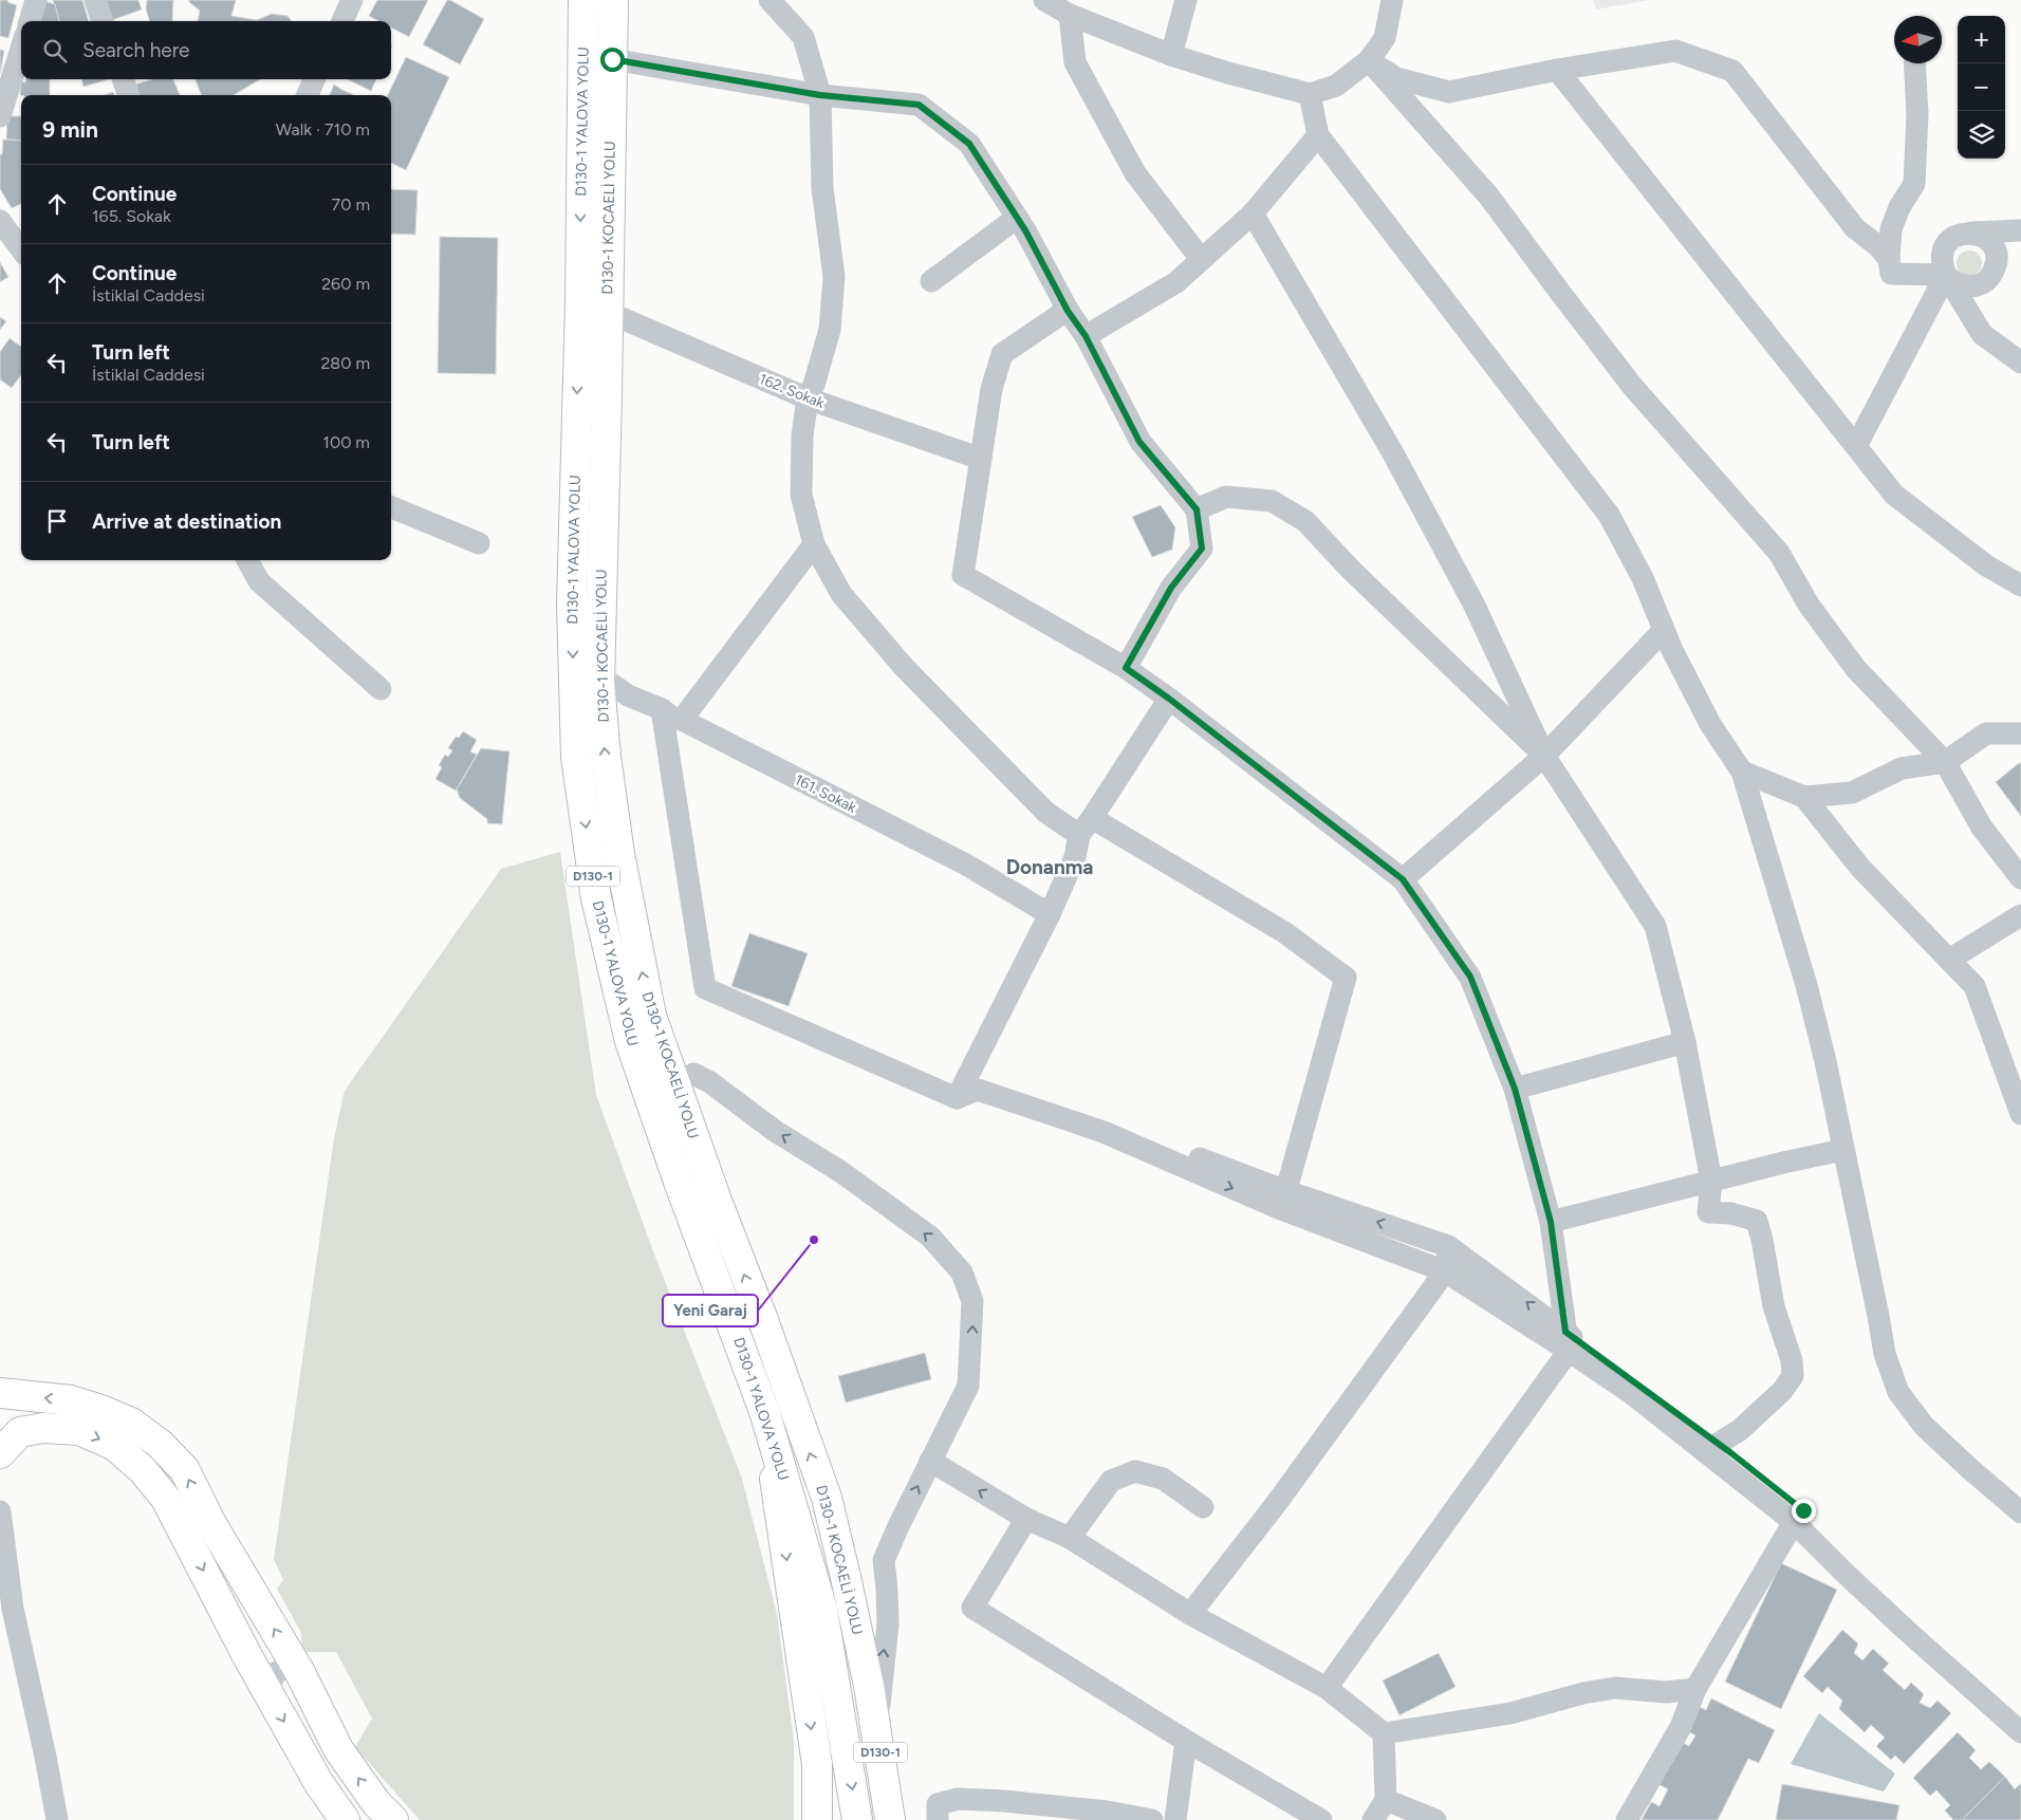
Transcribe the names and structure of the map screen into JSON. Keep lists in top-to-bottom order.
{
  "streets": {
    "main road": ["D130-1 YALOVA YOLU", "D130-1 KOCAELİ YOLU", "D130-1"],
    "street": ["162. Sokak", "161. Sokak"]
  },
  "crossings": [
    ["D130-1 KOCAELİ YOLU", "162. Sokak"],
    ["D130-1 KOCAELİ YOLU", "161. Sokak"]
  ],
  "one_way": ["D130-1 YALOVA YOLU"],
  "districts": ["Donanma"],
  "places": ["Yeni Garaj"],
  "north": "left",
  "page": {
    "map_buttons": ["+", "−"],
    "search": "Search here",
    "heading": ["9 min", "Walk · 710 m"],
    "list": [
      ["Continue", "165. Sokak", "70 m"],
      ["Continue", "İstiklal Caddesi", "260 m"],
      ["Turn left", "İstiklal Caddesi", "280 m"],
      ["Turn left", "100 m"],
      "Arrive at destination"
    ]
  }
}
